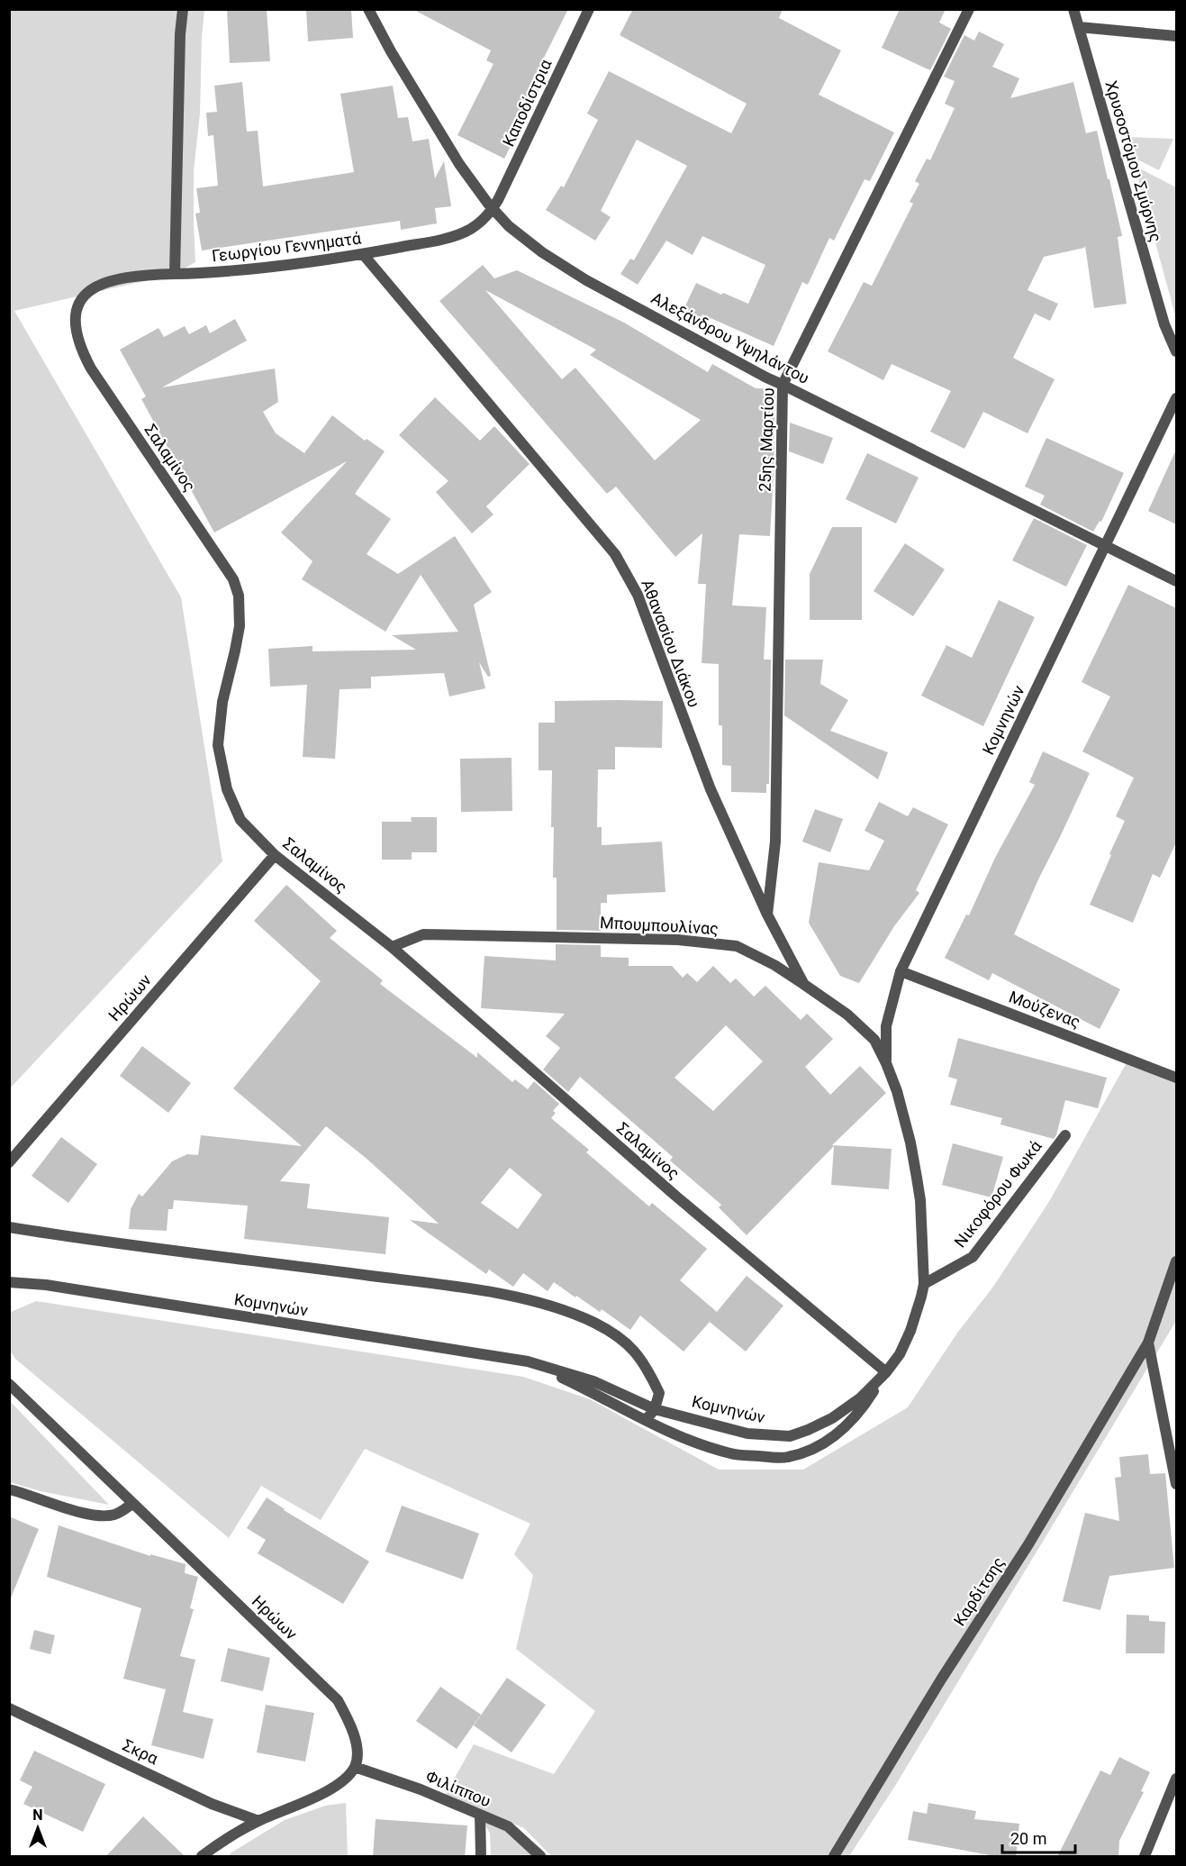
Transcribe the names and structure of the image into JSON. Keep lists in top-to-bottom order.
{
  "streets": {
    "street": [
      "Καποδίστρια",
      "Χρυσοστόμου Σμύρνης",
      "Γεωργίου Γεννηματά",
      "Αλεξάνδρου Υψηλάντου",
      "25ης Μαρτίου",
      "Σαλαμίνος",
      "Αθανασίου Διάκου",
      "Κομνηνών",
      "Μπουμπουλίνας",
      "Ηρώων",
      "Μούζενας",
      "Νικοφόρου Φωκά",
      "Καρδίτσης",
      "Σκρα",
      "Φιλίππου"
    ]
  },
  "crossings": [
    ["Καποδίστρια", "Γεωργίου Γεννηματά"],
    ["Καποδίστρια", "Αλεξάνδρου Υψηλάντου"],
    ["Γεωργίου Γεννηματά", "Αλεξάνδρου Υψηλάντου"],
    ["Γεωργίου Γεννηματά", "Σαλαμίνος"],
    ["Γεωργίου Γεννηματά", "Αθανασίου Διάκου"],
    ["Αλεξάνδρου Υψηλάντου", "25ης Μαρτίου"],
    ["Αλεξάνδρου Υψηλάντου", "Κομνηνών"],
    ["25ης Μαρτίου", "Αθανασίου Διάκου"],
    ["Σαλαμίνος", "Κομνηνών"],
    ["Σαλαμίνος", "Μπουμπουλίνας"],
    ["Σαλαμίνος", "Ηρώων"],
    ["Αθανασίου Διάκου", "Μπουμπουλίνας"],
    ["Κομνηνών", "Μπουμπουλίνας"],
    ["Κομνηνών", "Μούζενας"],
    ["Μπουμπουλίνας", "Νικοφόρου Φωκά"],
    ["Ηρώων", "Φιλίππου"]
  ],
  "scale_bar": "20 m",
  "north": "top"
}
